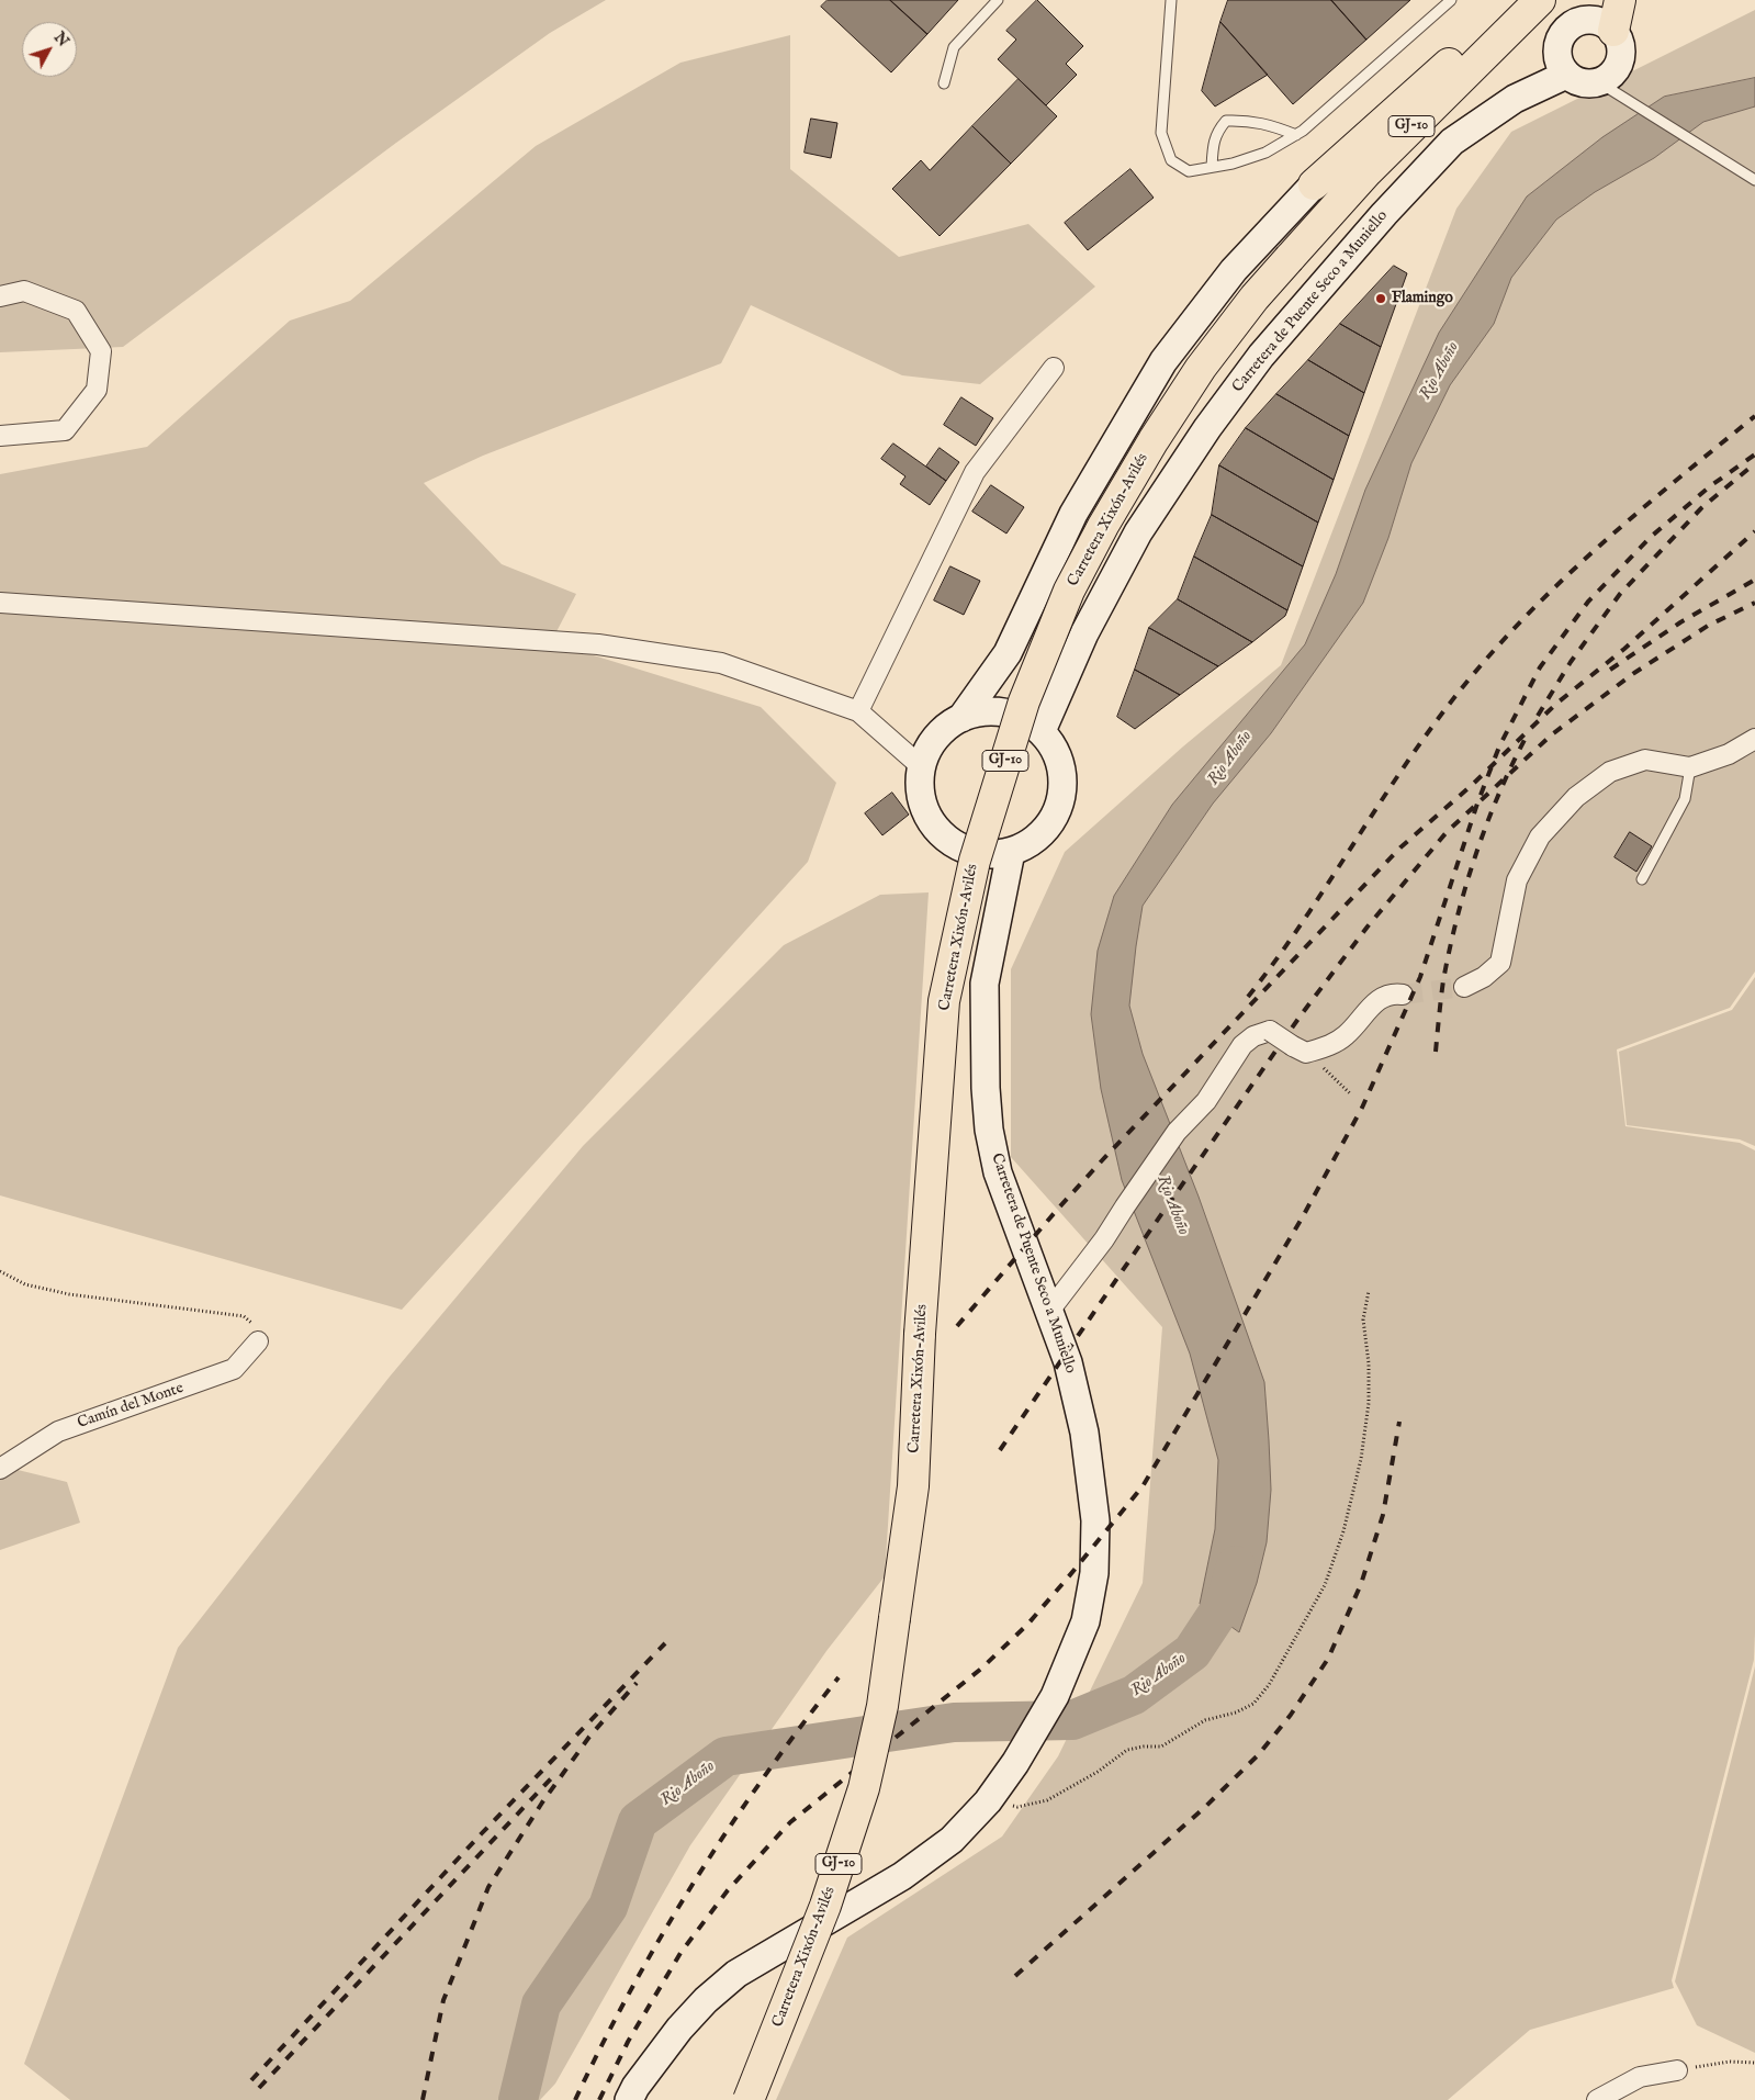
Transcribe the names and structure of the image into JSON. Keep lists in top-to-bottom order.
{
  "streets": {
    "highway": ["GJ-10", "Carretera Xixón-Avilés"],
    "street": ["Carretera de Puente Seco a Muniello", "Camín del Monte"]
  },
  "water": ["Rio Aboño"],
  "places": ["Flamingo"],
  "north": "top right"
}
